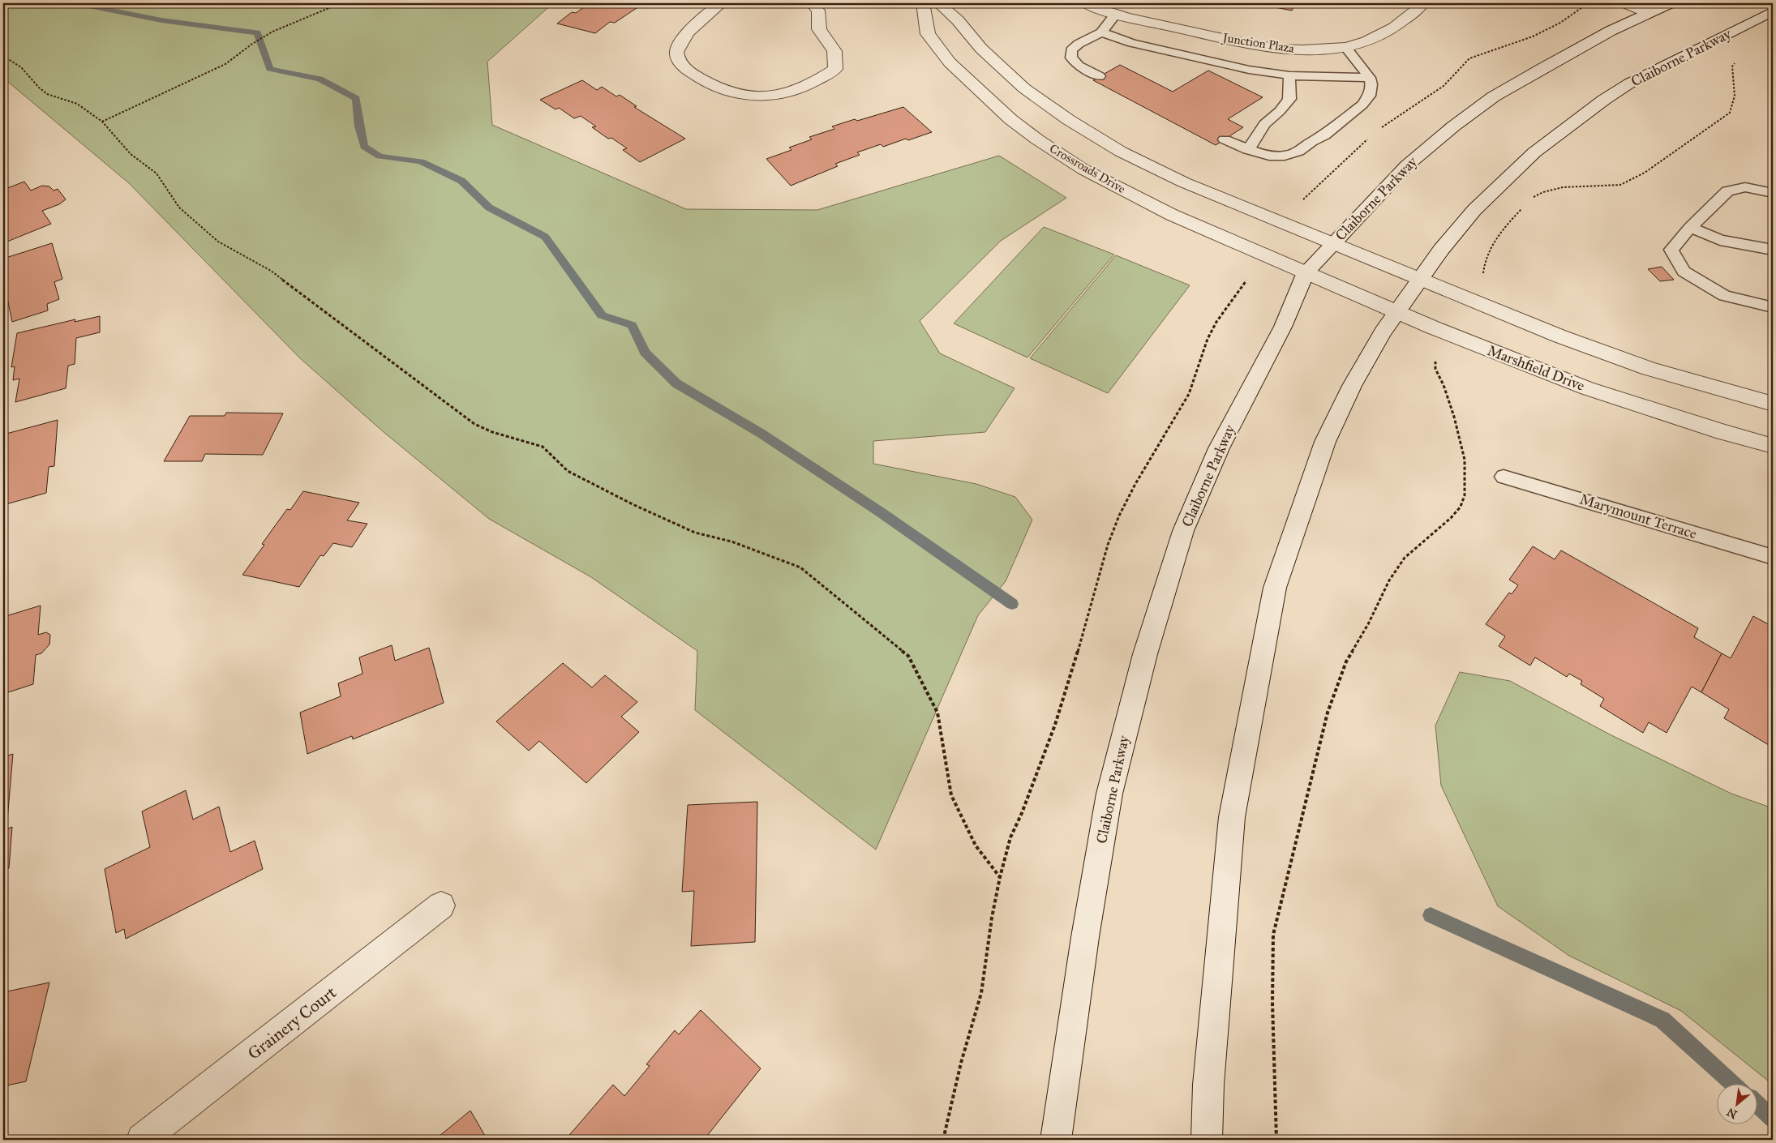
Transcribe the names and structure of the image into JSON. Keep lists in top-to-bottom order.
{
  "streets": {
    "street": [
      "Junction Plaza",
      "Claiborne Parkway",
      "Crossroads Drive",
      "Marshfield Drive",
      "Grainery Court"
    ],
    "lane": ["Marymount Terrace"]
  },
  "crossings": [
    ["Claiborne Parkway", "Crossroads Drive"],
    ["Claiborne Parkway", "Marshfield Drive"],
    ["Crossroads Drive", "Marshfield Drive"]
  ],
  "north": "bottom left"
}
